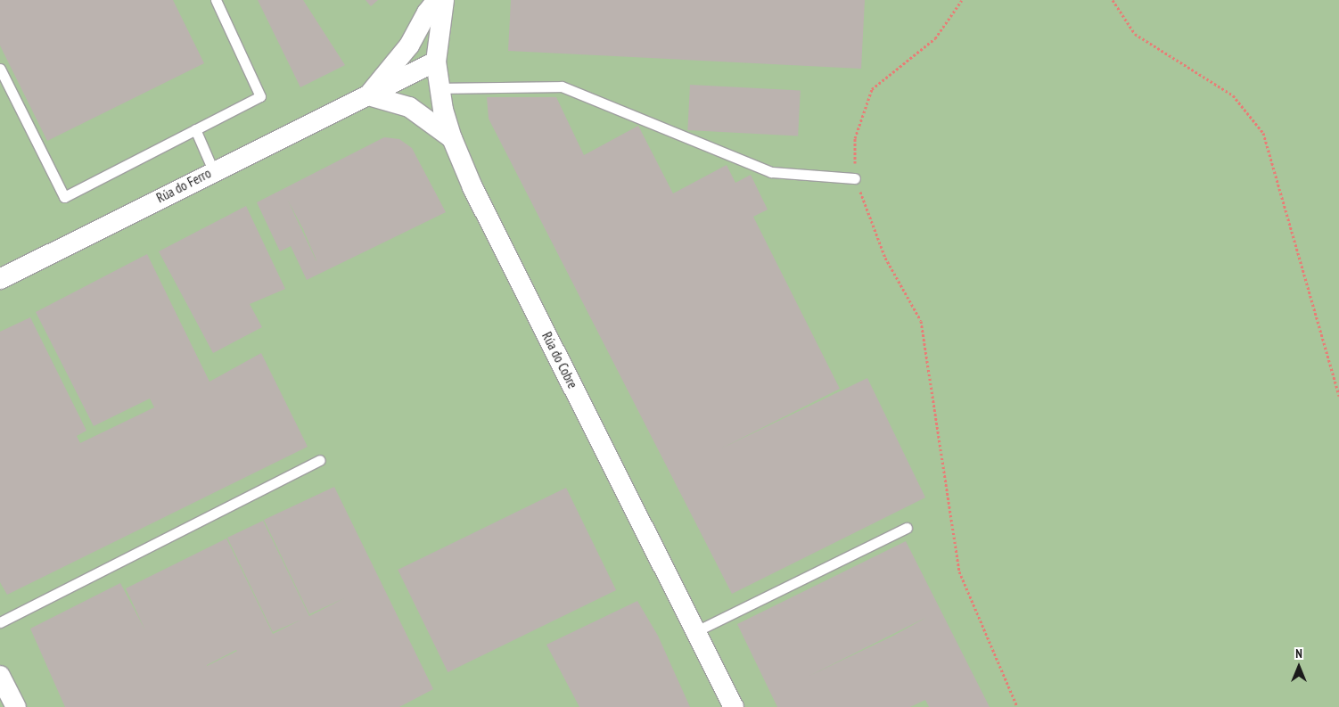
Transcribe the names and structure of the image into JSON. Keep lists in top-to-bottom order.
{
  "streets": {
    "street": ["Rúa do Ferro", "Rúa do Cobre"]
  },
  "crossings": [
    ["Rúa do Ferro", "Rúa do Cobre"]
  ],
  "north": "top"
}
